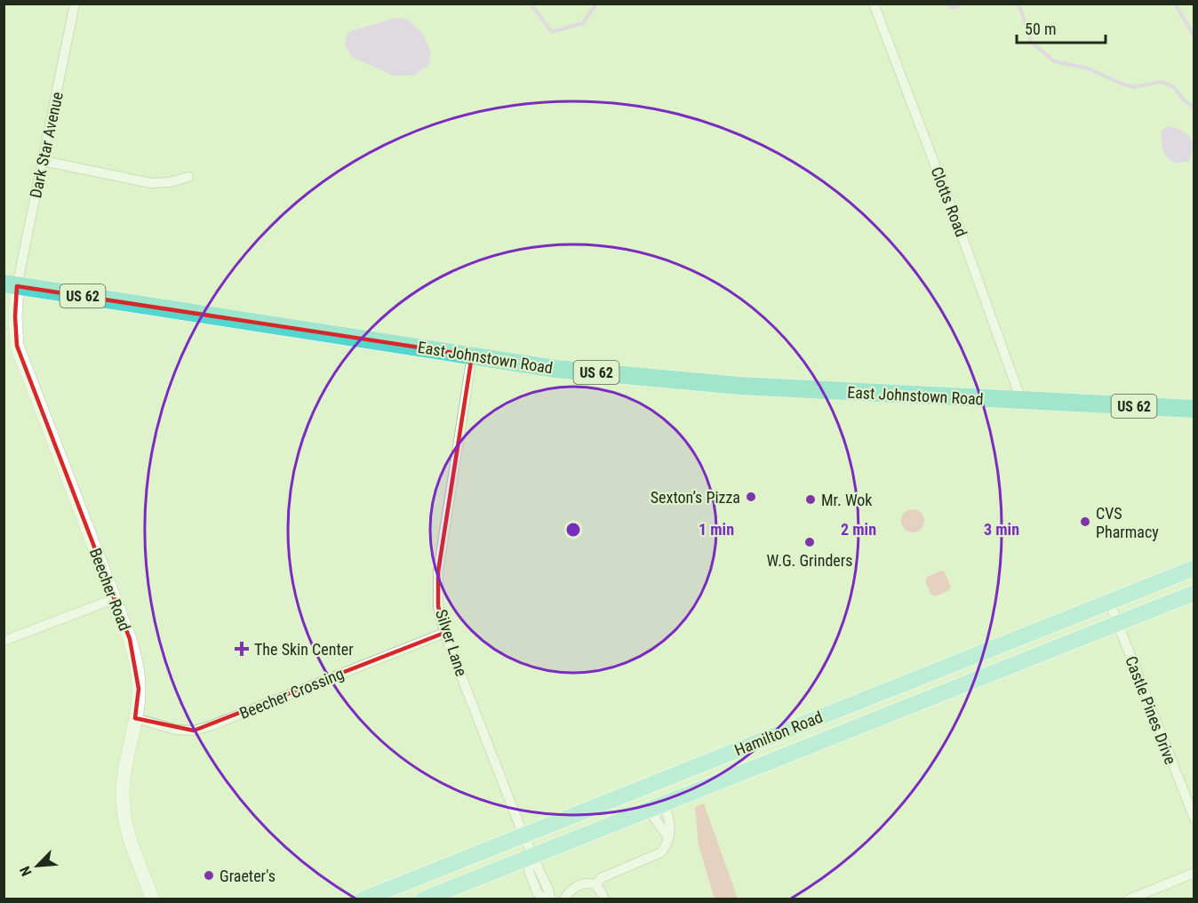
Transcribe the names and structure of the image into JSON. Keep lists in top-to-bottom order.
{
  "streets": {
    "highway": ["US 62", "East Johnstown Road"],
    "main road": ["Hamilton Road"],
    "street": [
      "Dark Star Avenue",
      "Clotts Road",
      "Beecher Road",
      "Silver Lane",
      "Beecher Crossing",
      "Castle Pines Drive"
    ]
  },
  "crossings": [
    ["Dark Star Avenue", "East Johnstown Road"],
    ["Dark Star Avenue", "Beecher Road"],
    ["Clotts Road", "East Johnstown Road"],
    ["East Johnstown Road", "Beecher Road"],
    ["East Johnstown Road", "Silver Lane"],
    ["Beecher Road", "Beecher Crossing"],
    ["Silver Lane", "Beecher Crossing"],
    ["Silver Lane", "Hamilton Road"],
    ["Castle Pines Drive", "Hamilton Road"]
  ],
  "places": {
    "other": [
      "Sexton’s Pizza",
      "Mr. Wok",
      "CVS Pharmacy",
      "W.G. Grinders",
      "Graeter's"
    ],
    "health": ["The Skin Center"]
  },
  "scale_bar": "50 m",
  "north": "bottom left",
  "rings": ["1 min", "2 min", "3 min"]
}
